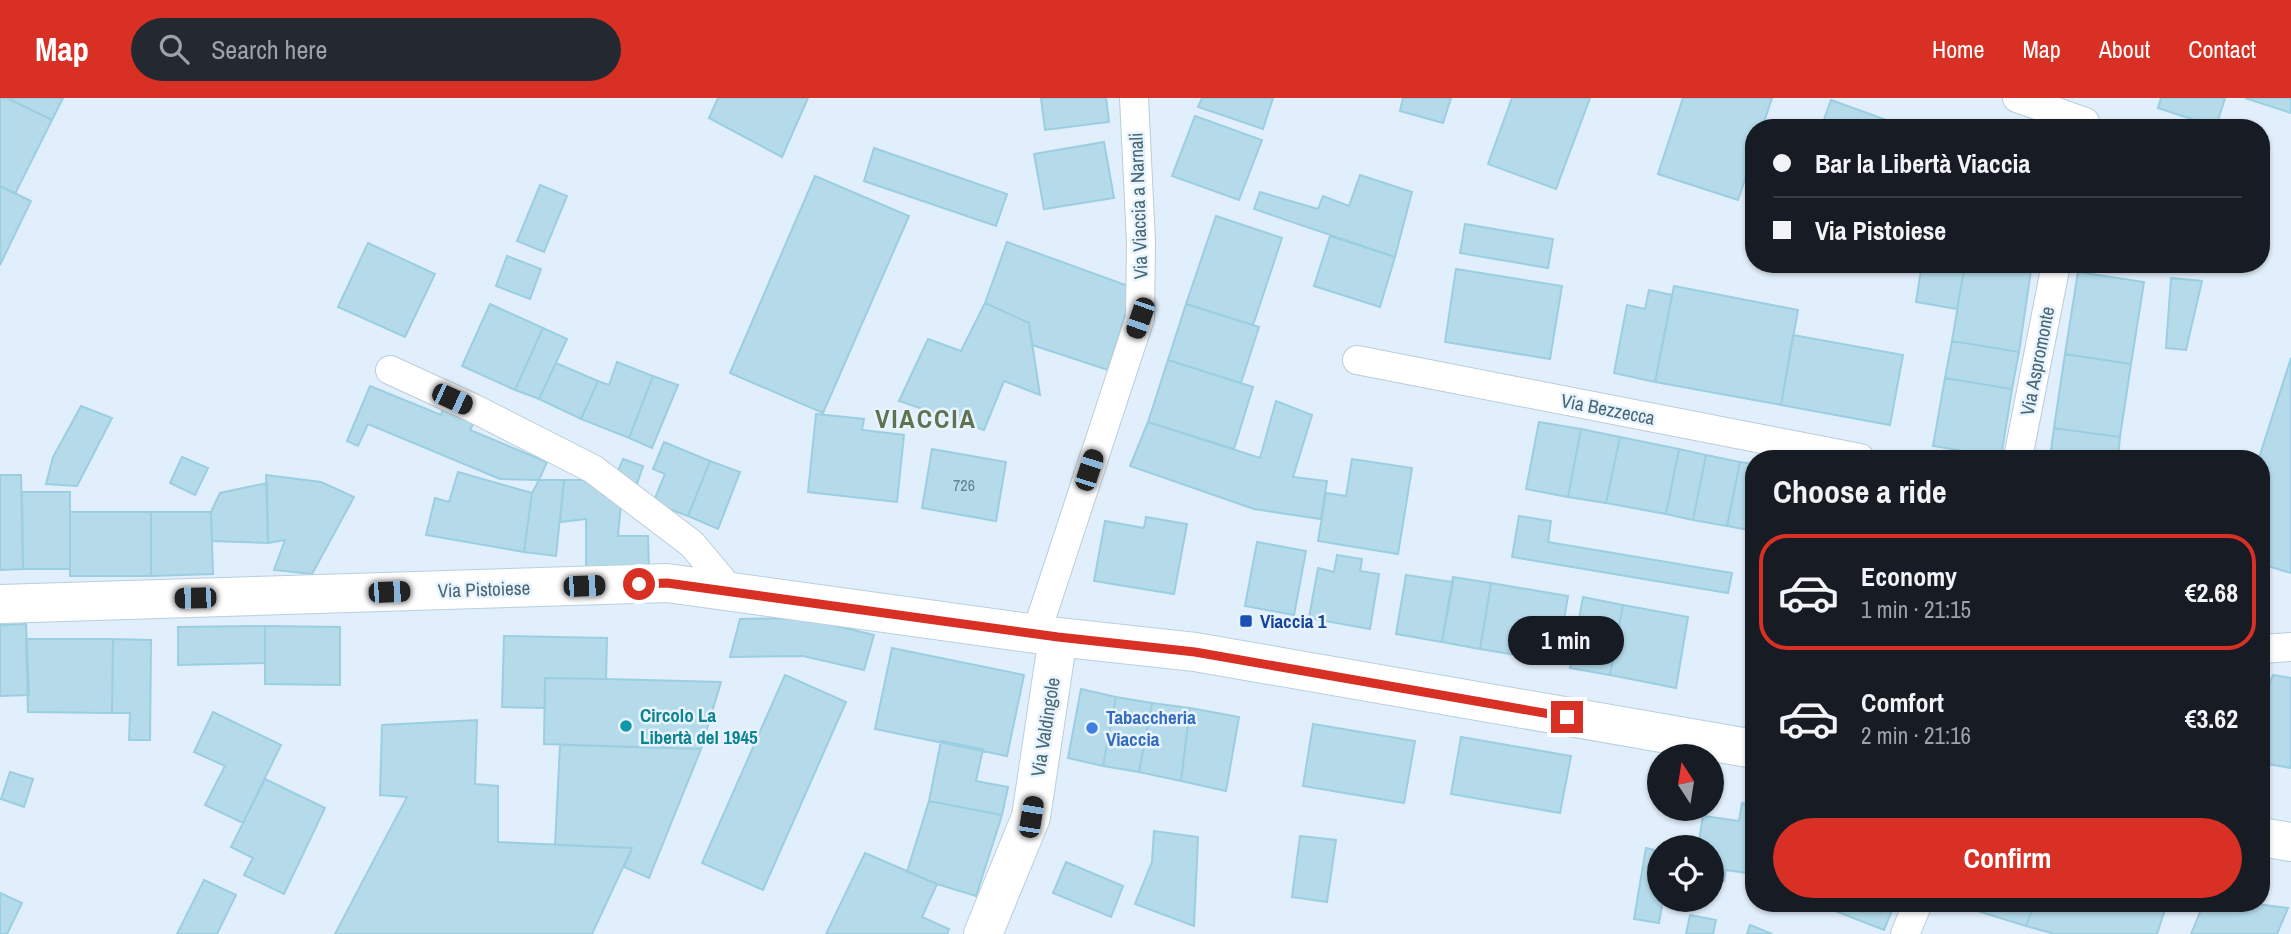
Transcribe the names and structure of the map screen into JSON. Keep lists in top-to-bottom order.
{
  "streets": {
    "main road": ["Via Pistoiese", "Via Valdingole"],
    "street": ["Via Viaccia a Narnali", "Via Aspromonte", "Via Bezzecca"]
  },
  "crossings": [
    ["Via Viaccia a Narnali", "Via Pistoiese"],
    ["Via Viaccia a Narnali", "Via Valdingole"],
    ["Via Pistoiese", "Via Valdingole"]
  ],
  "districts": ["VIACCIA"],
  "places": {
    "transit": ["Viaccia 1"],
    "other": ["Circolo La Libertà del 1945", "Tabaccheria Viaccia"]
  },
  "house_numbers": ["726"],
  "north": "top",
  "page": {
    "header": "Map",
    "search": "Search here",
    "nav": [
      "Home",
      "Map",
      "About",
      "Contact"
    ],
    "banner": ["Bar la Libertà Viaccia", "Via Pistoiese"],
    "heading": "Choose a ride",
    "list": [
      {
        "name": "Economy",
        "note": "1 min · 21:15",
        "value": "€2.68"
      },
      {
        "name": "Comfort",
        "note": "2 min · 21:16",
        "value": "€3.62"
      }
    ],
    "bubble": "1 min",
    "buttons": "Confirm"
  }
}
